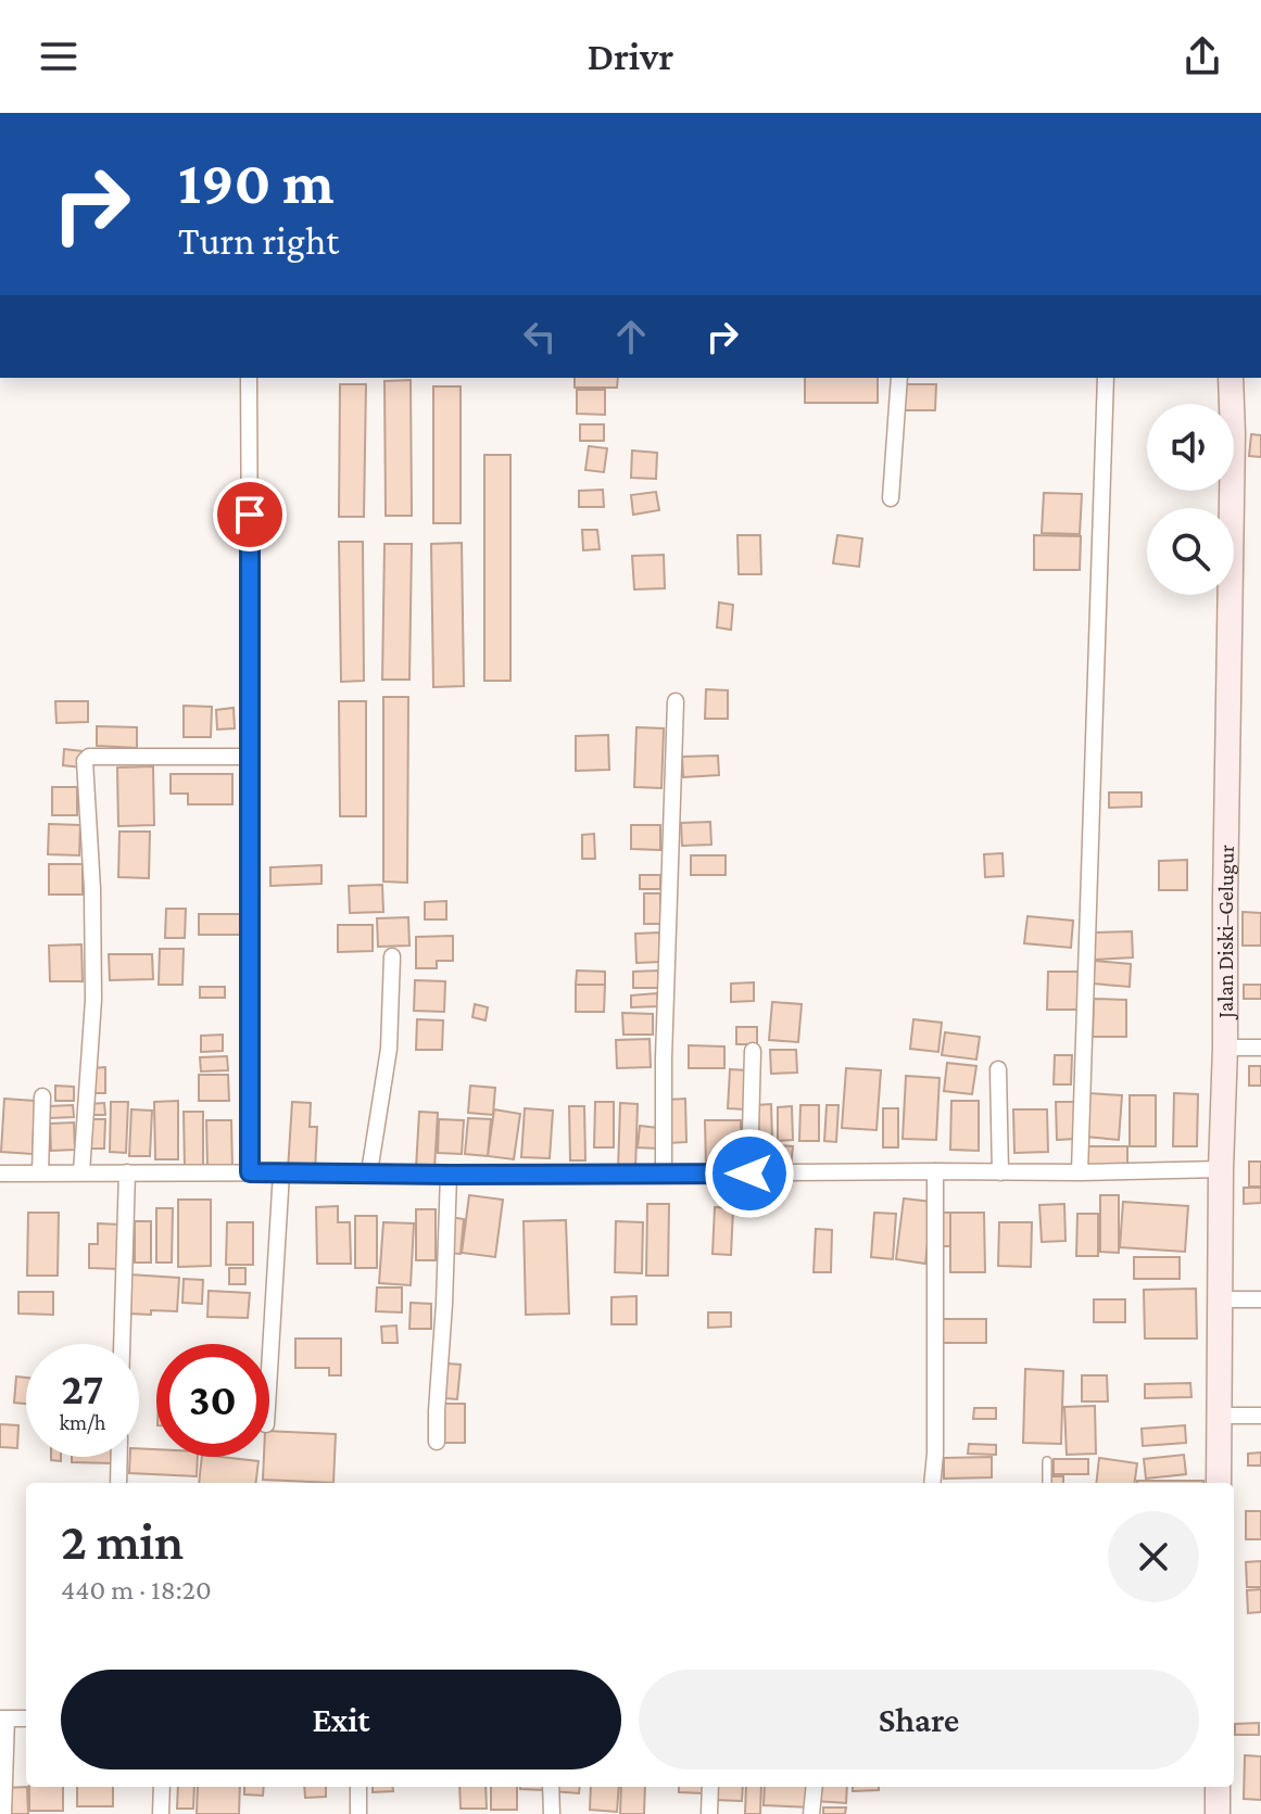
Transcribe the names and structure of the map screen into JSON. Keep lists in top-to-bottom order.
{
  "streets": {
    "main road": ["Jalan Diski–Gelugur"]
  },
  "page": {
    "header": "Drivr",
    "turn": ["190 m", "Turn right"],
    "speed": "27 km/h",
    "limit": "30",
    "heading": ["2 min", "440 m · 18:20"],
    "buttons": ["Exit", "Share"]
  }
}
